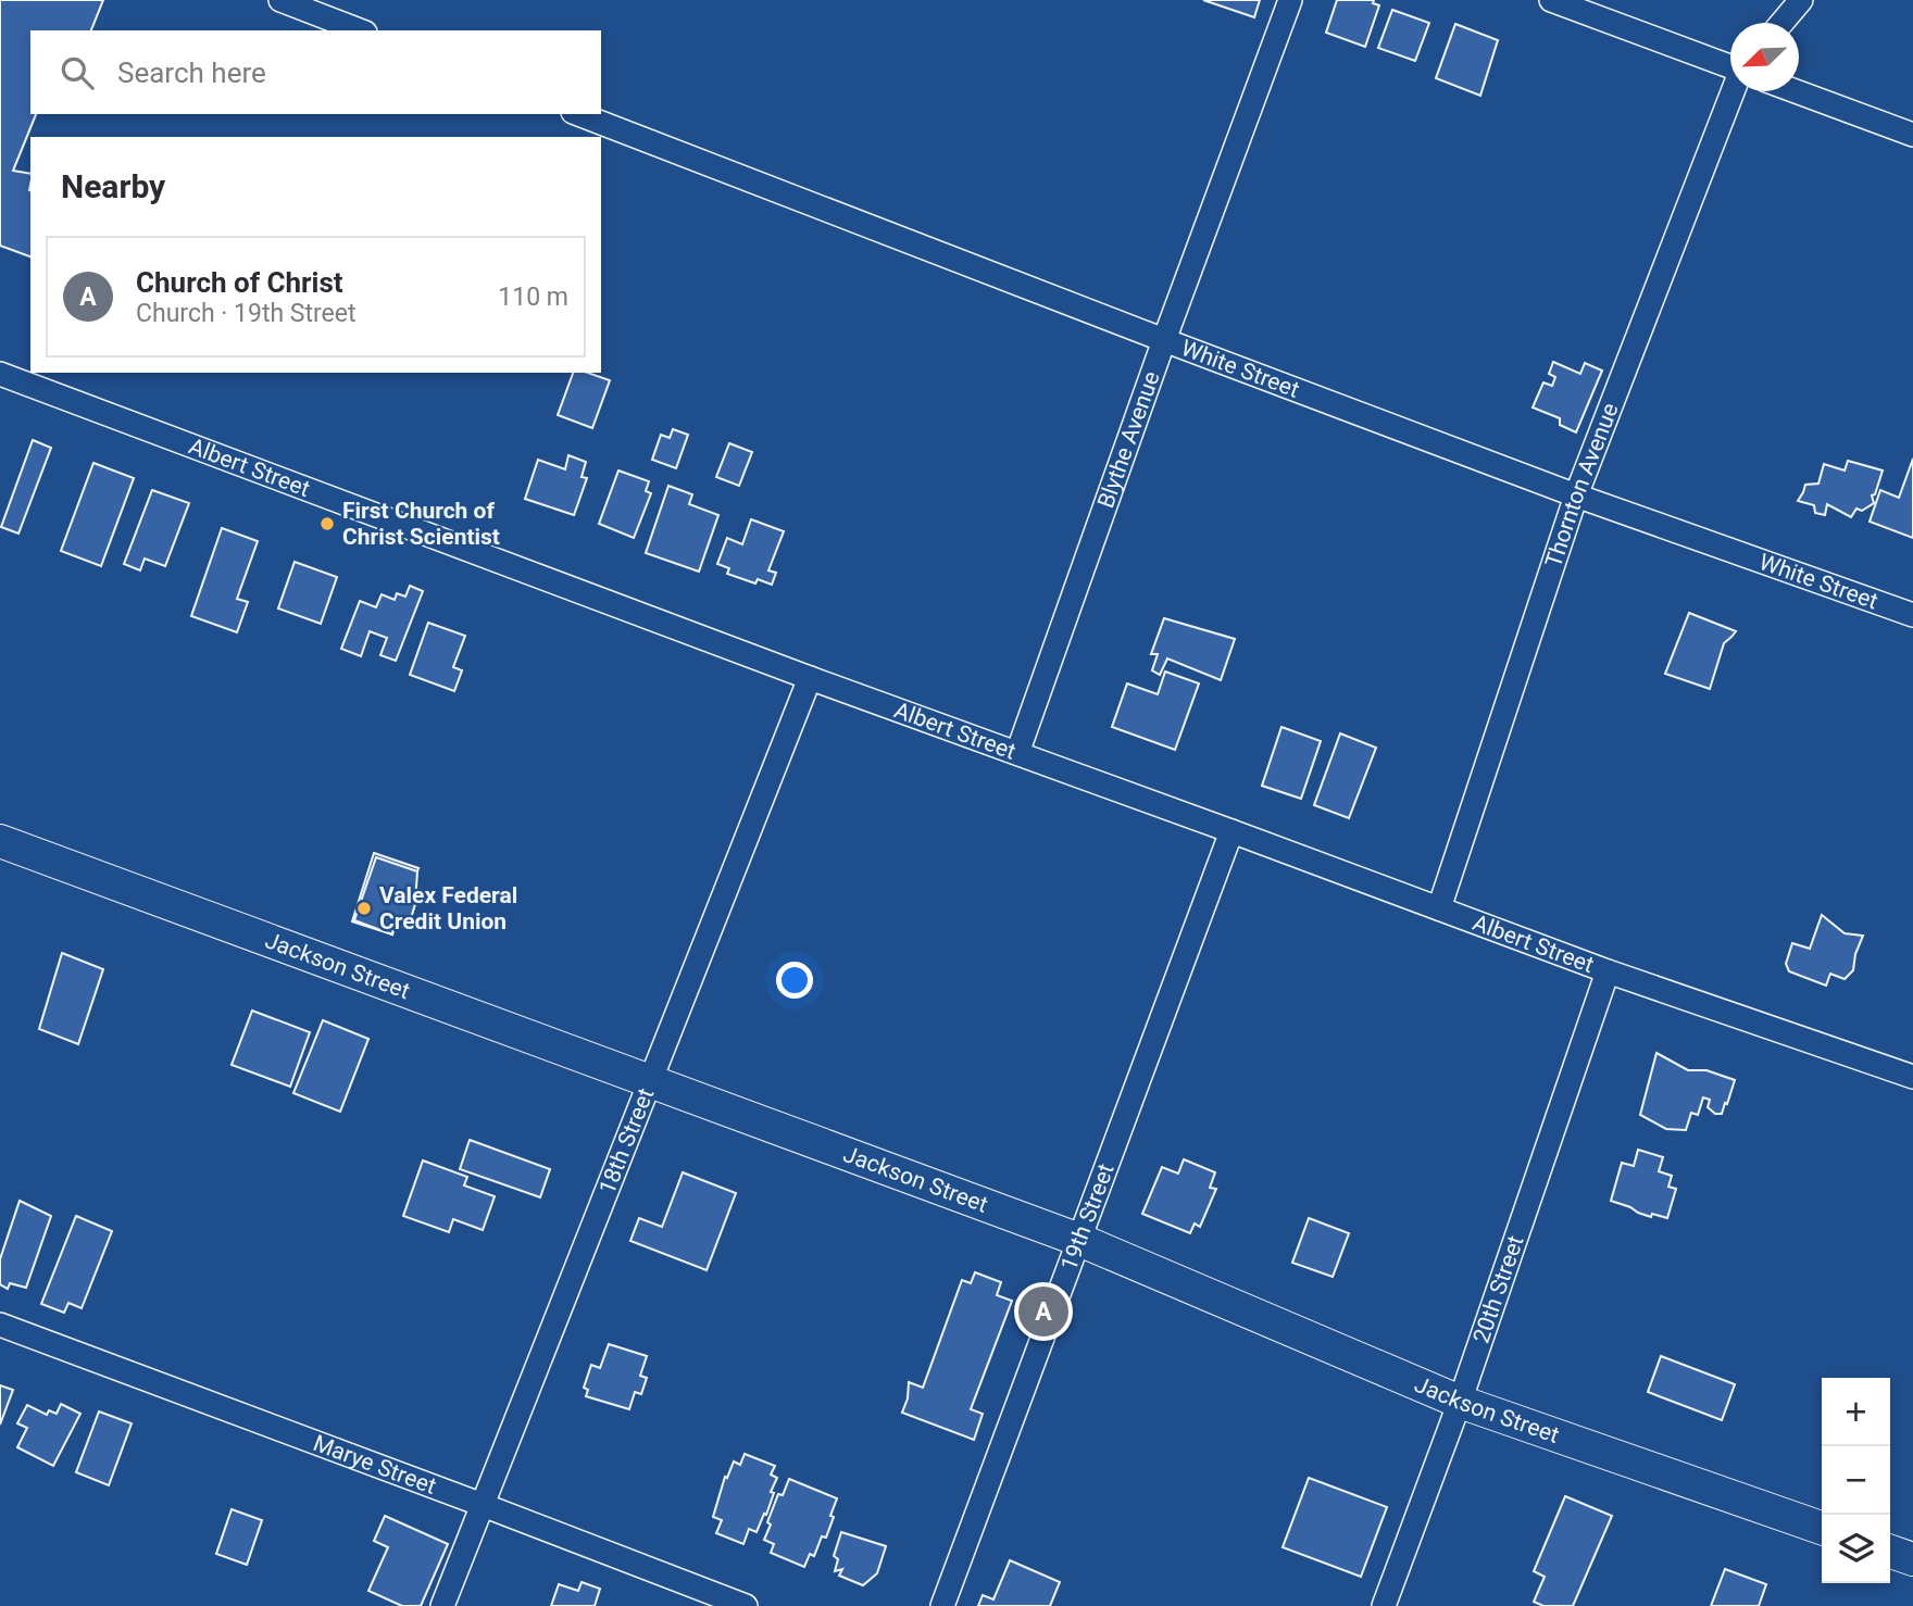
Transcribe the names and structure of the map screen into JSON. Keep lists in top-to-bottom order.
{
  "streets": {
    "main road": ["Jackson Street"],
    "street": [
      "White Street",
      "Blythe Avenue",
      "Albert Street",
      "Thornton Avenue",
      "18th Street",
      "19th Street",
      "20th Street",
      "Marye Street"
    ]
  },
  "crossings": [
    ["White Street", "Blythe Avenue"],
    ["White Street", "Thornton Avenue"],
    ["Blythe Avenue", "Albert Street"],
    ["Albert Street", "Thornton Avenue"],
    ["Albert Street", "18th Street"],
    ["Albert Street", "19th Street"],
    ["Albert Street", "20th Street"],
    ["Jackson Street", "18th Street"],
    ["Jackson Street", "19th Street"],
    ["Jackson Street", "20th Street"],
    ["18th Street", "Marye Street"]
  ],
  "places": ["First Church of Christ Scientist", "Valex Federal Credit Union"],
  "north": "bottom left",
  "page": {
    "search": "Search here",
    "heading": "Nearby",
    "list": [
      {
        "mark": "A",
        "name": "Church of Christ",
        "note": "Church · 19th Street",
        "value": "110 m"
      }
    ],
    "pins": "A",
    "map_buttons": ["+", "−"]
  }
}
